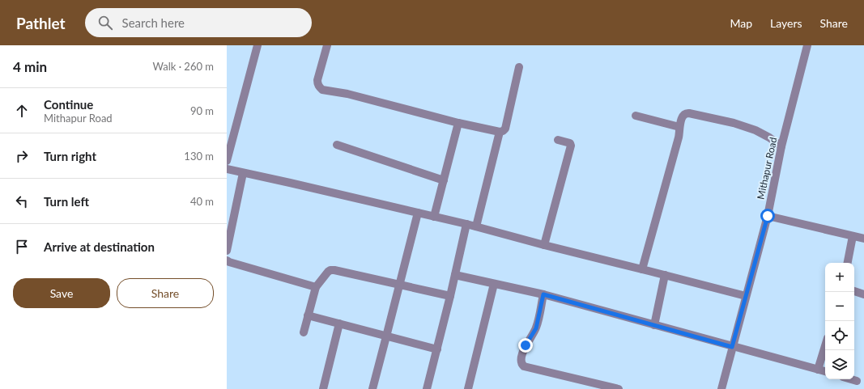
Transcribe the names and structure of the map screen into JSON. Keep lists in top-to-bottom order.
{
  "streets": {
    "street": ["Mithapur Road"]
  },
  "page": {
    "header": "Pathlet",
    "search": "Search here",
    "nav": ["Map", "Layers", "Share"],
    "heading": ["4 min", "Walk · 260 m"],
    "list": [
      ["Continue", "Mithapur Road", "90 m"],
      ["Turn right", "130 m"],
      ["Turn left", "40 m"],
      "Arrive at destination"
    ],
    "map_buttons": ["+", "−"],
    "buttons": ["Save", "Share"]
  }
}
